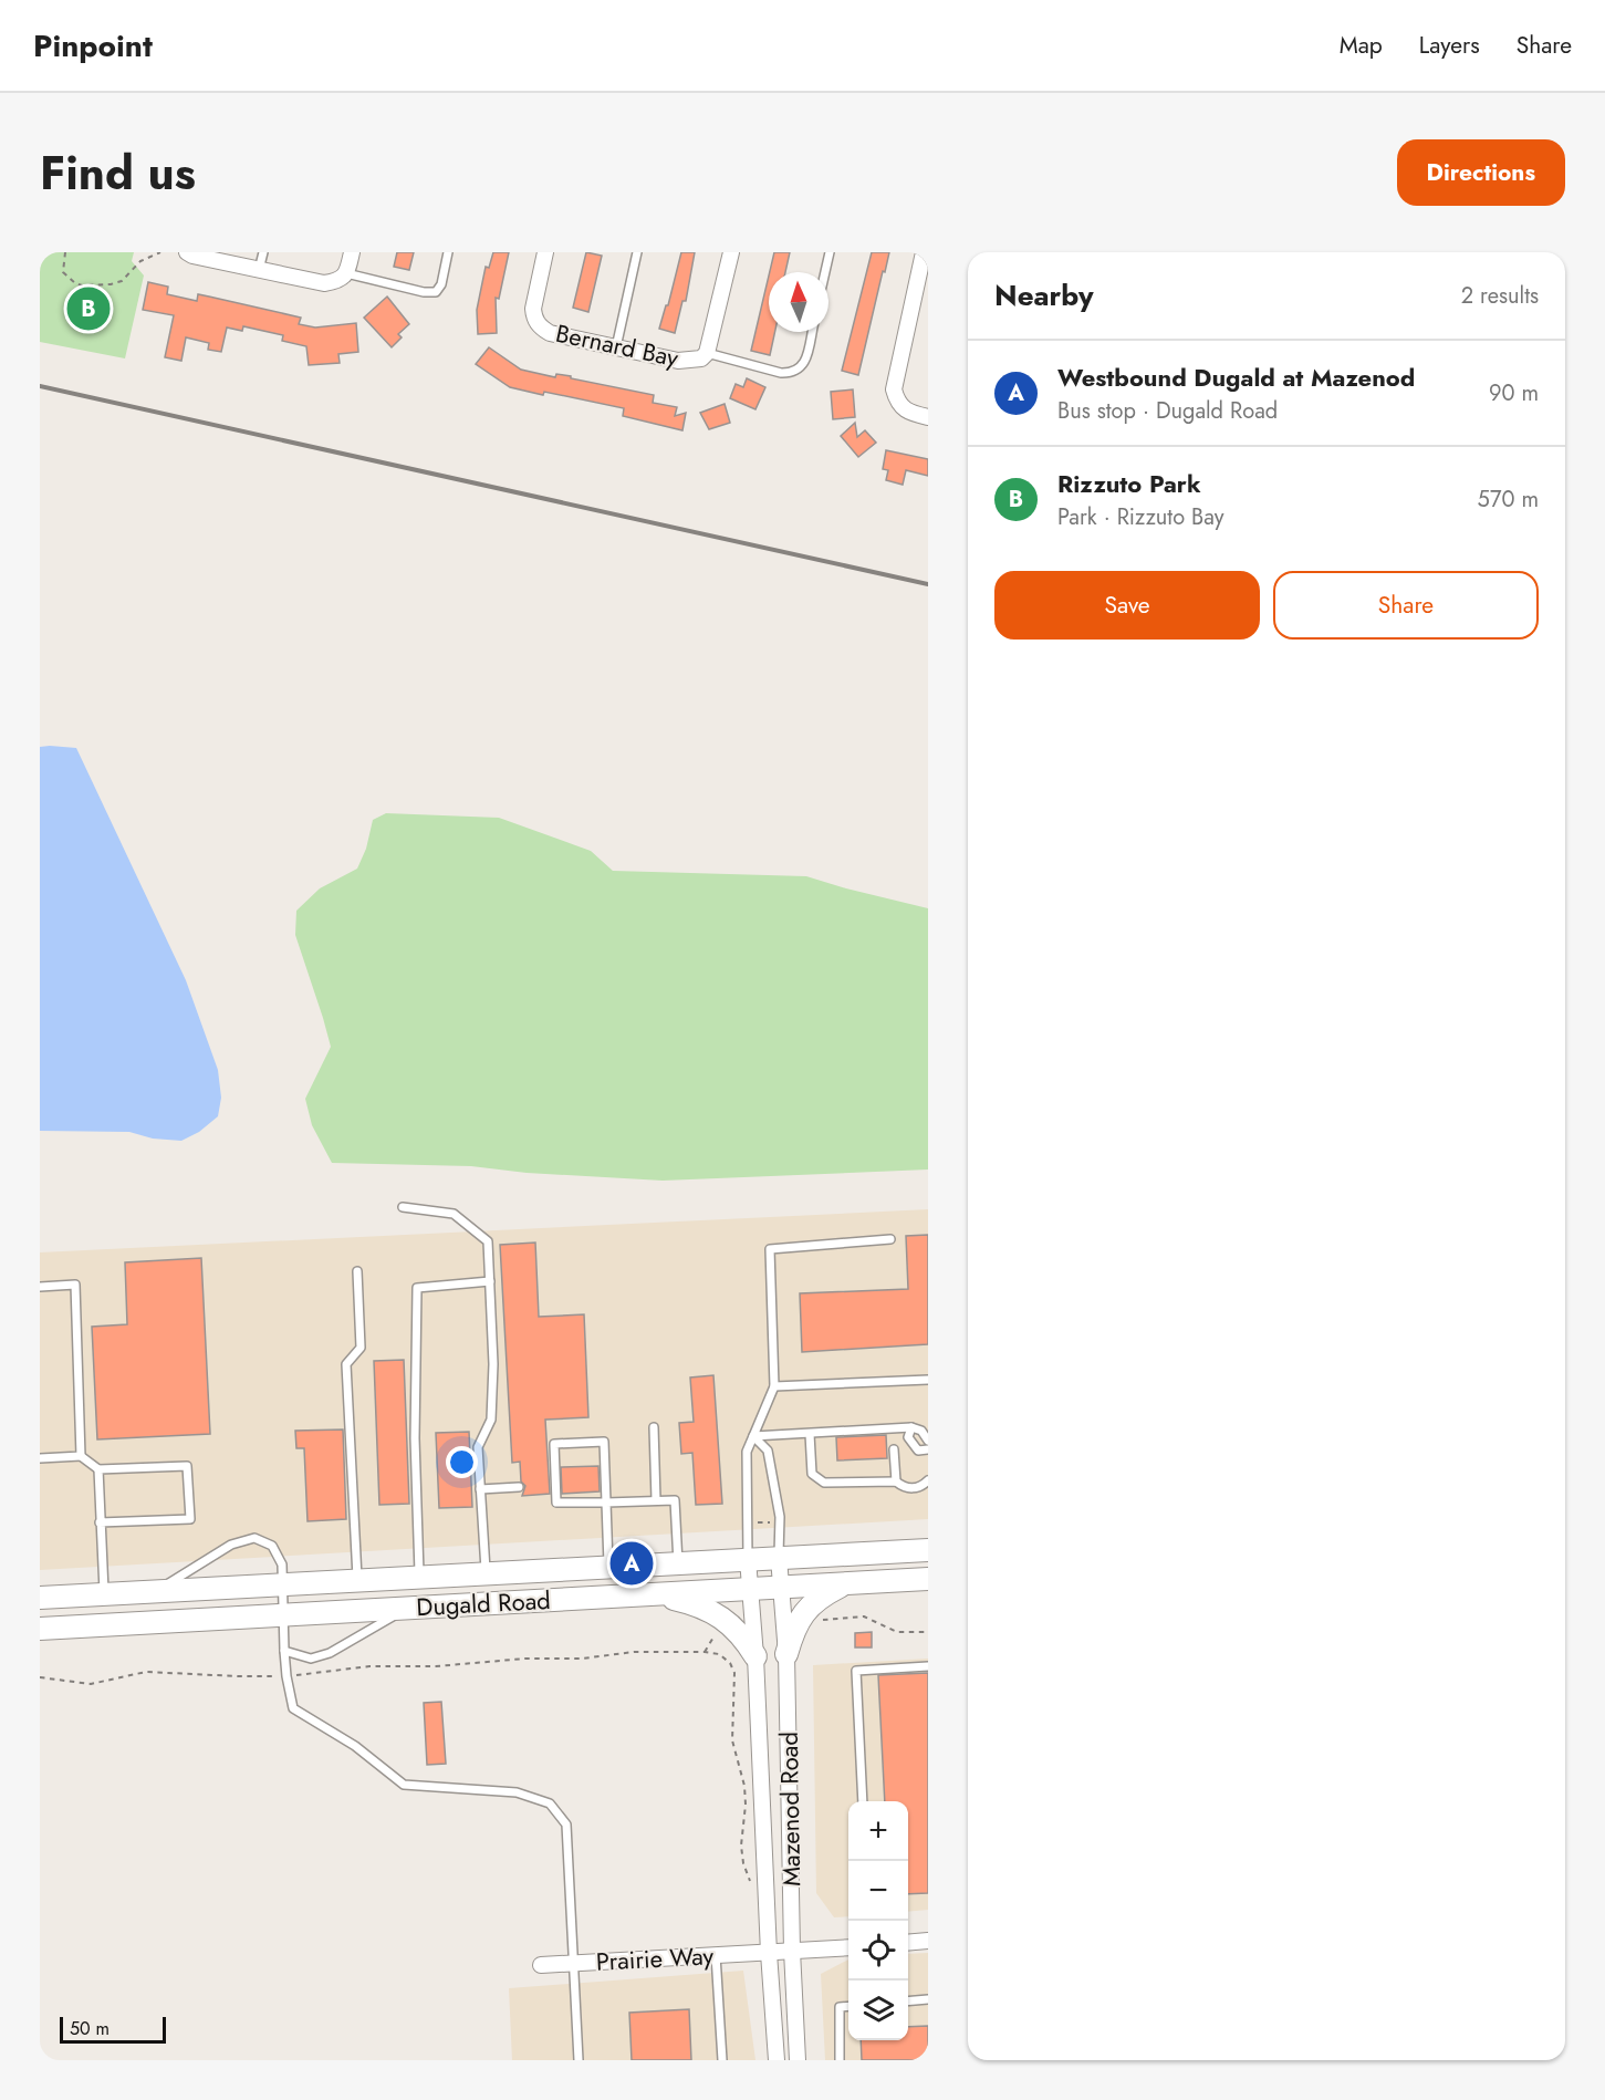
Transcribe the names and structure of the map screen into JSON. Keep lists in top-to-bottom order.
{
  "streets": {
    "main road": ["Dugald Road"],
    "street": ["Bernard Bay", "Mazenod Road", "Prairie Way"]
  },
  "crossings": [
    ["Dugald Road", "Mazenod Road"],
    ["Mazenod Road", "Prairie Way"]
  ],
  "scale_bar": "50 m",
  "north": "top",
  "page": {
    "header": "Pinpoint",
    "nav": ["Map", "Layers", "Share"],
    "title": "Find us",
    "buttons": [
      "Directions",
      ["Save", "Share"]
    ],
    "heading": ["Nearby", "2 results"],
    "pins": ["B", "A"],
    "list": [
      {
        "mark": "A",
        "name": "Westbound Dugald at Mazenod",
        "note": "Bus stop · Dugald Road",
        "value": "90 m"
      },
      {
        "mark": "B",
        "name": "Rizzuto Park",
        "note": "Park · Rizzuto Bay",
        "value": "570 m"
      }
    ],
    "map_buttons": ["+", "−"],
    "scale": "50 m"
  }
}
